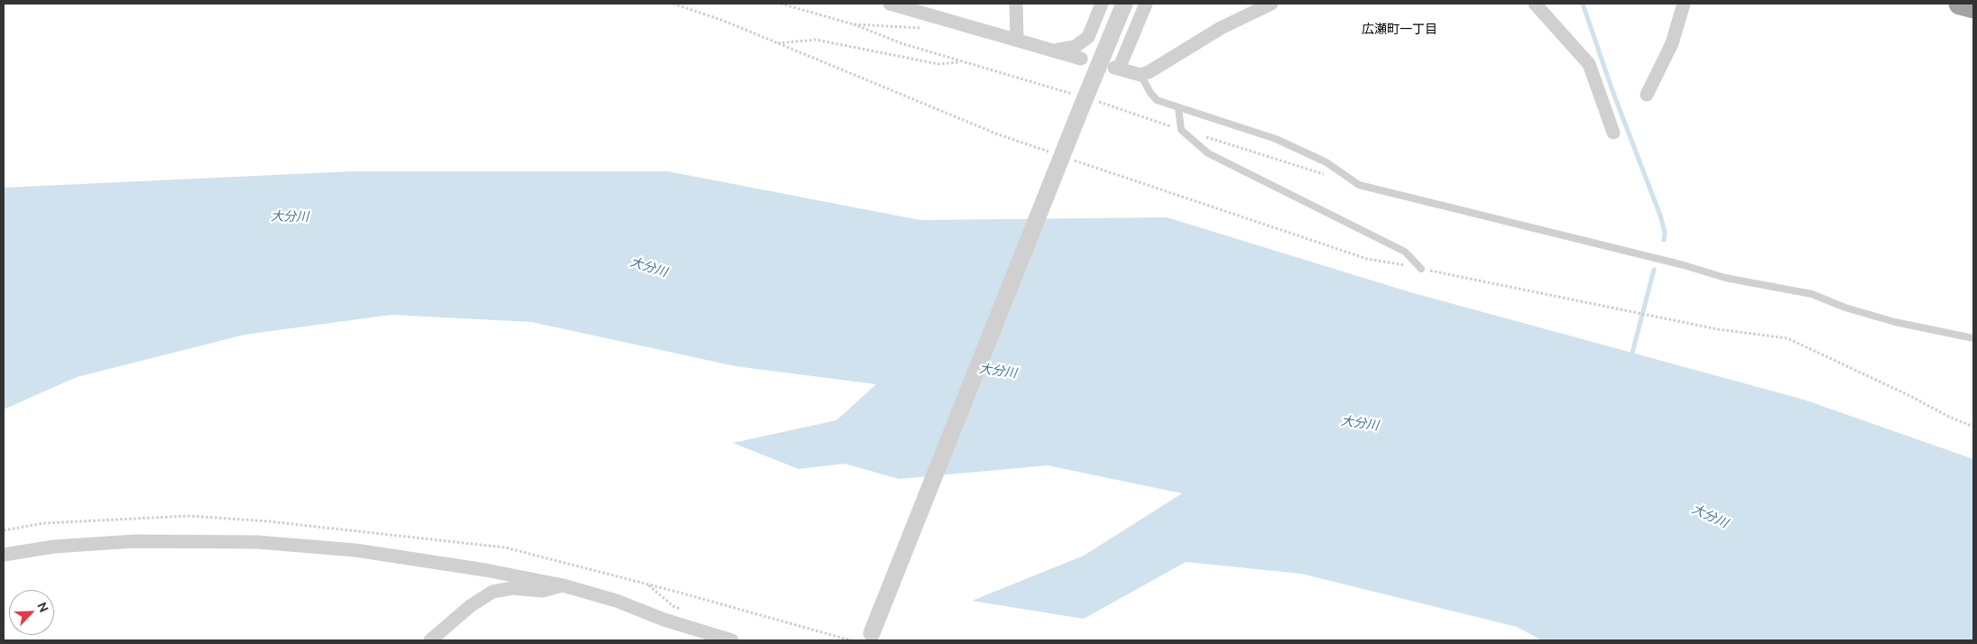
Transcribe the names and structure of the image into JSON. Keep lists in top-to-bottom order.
{
  "districts": ["広瀬町一丁目"],
  "water": ["大分川"],
  "north": "top right"
}
